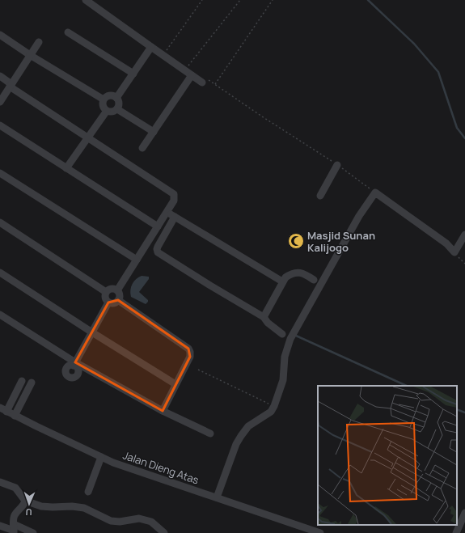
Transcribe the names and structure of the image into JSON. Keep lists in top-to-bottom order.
{
  "streets": {
    "street": ["Jalan Dieng Atas"]
  },
  "places": {
    "mosque": ["Masjid Sunan Kalijogo"]
  },
  "north": "bottom"
}
